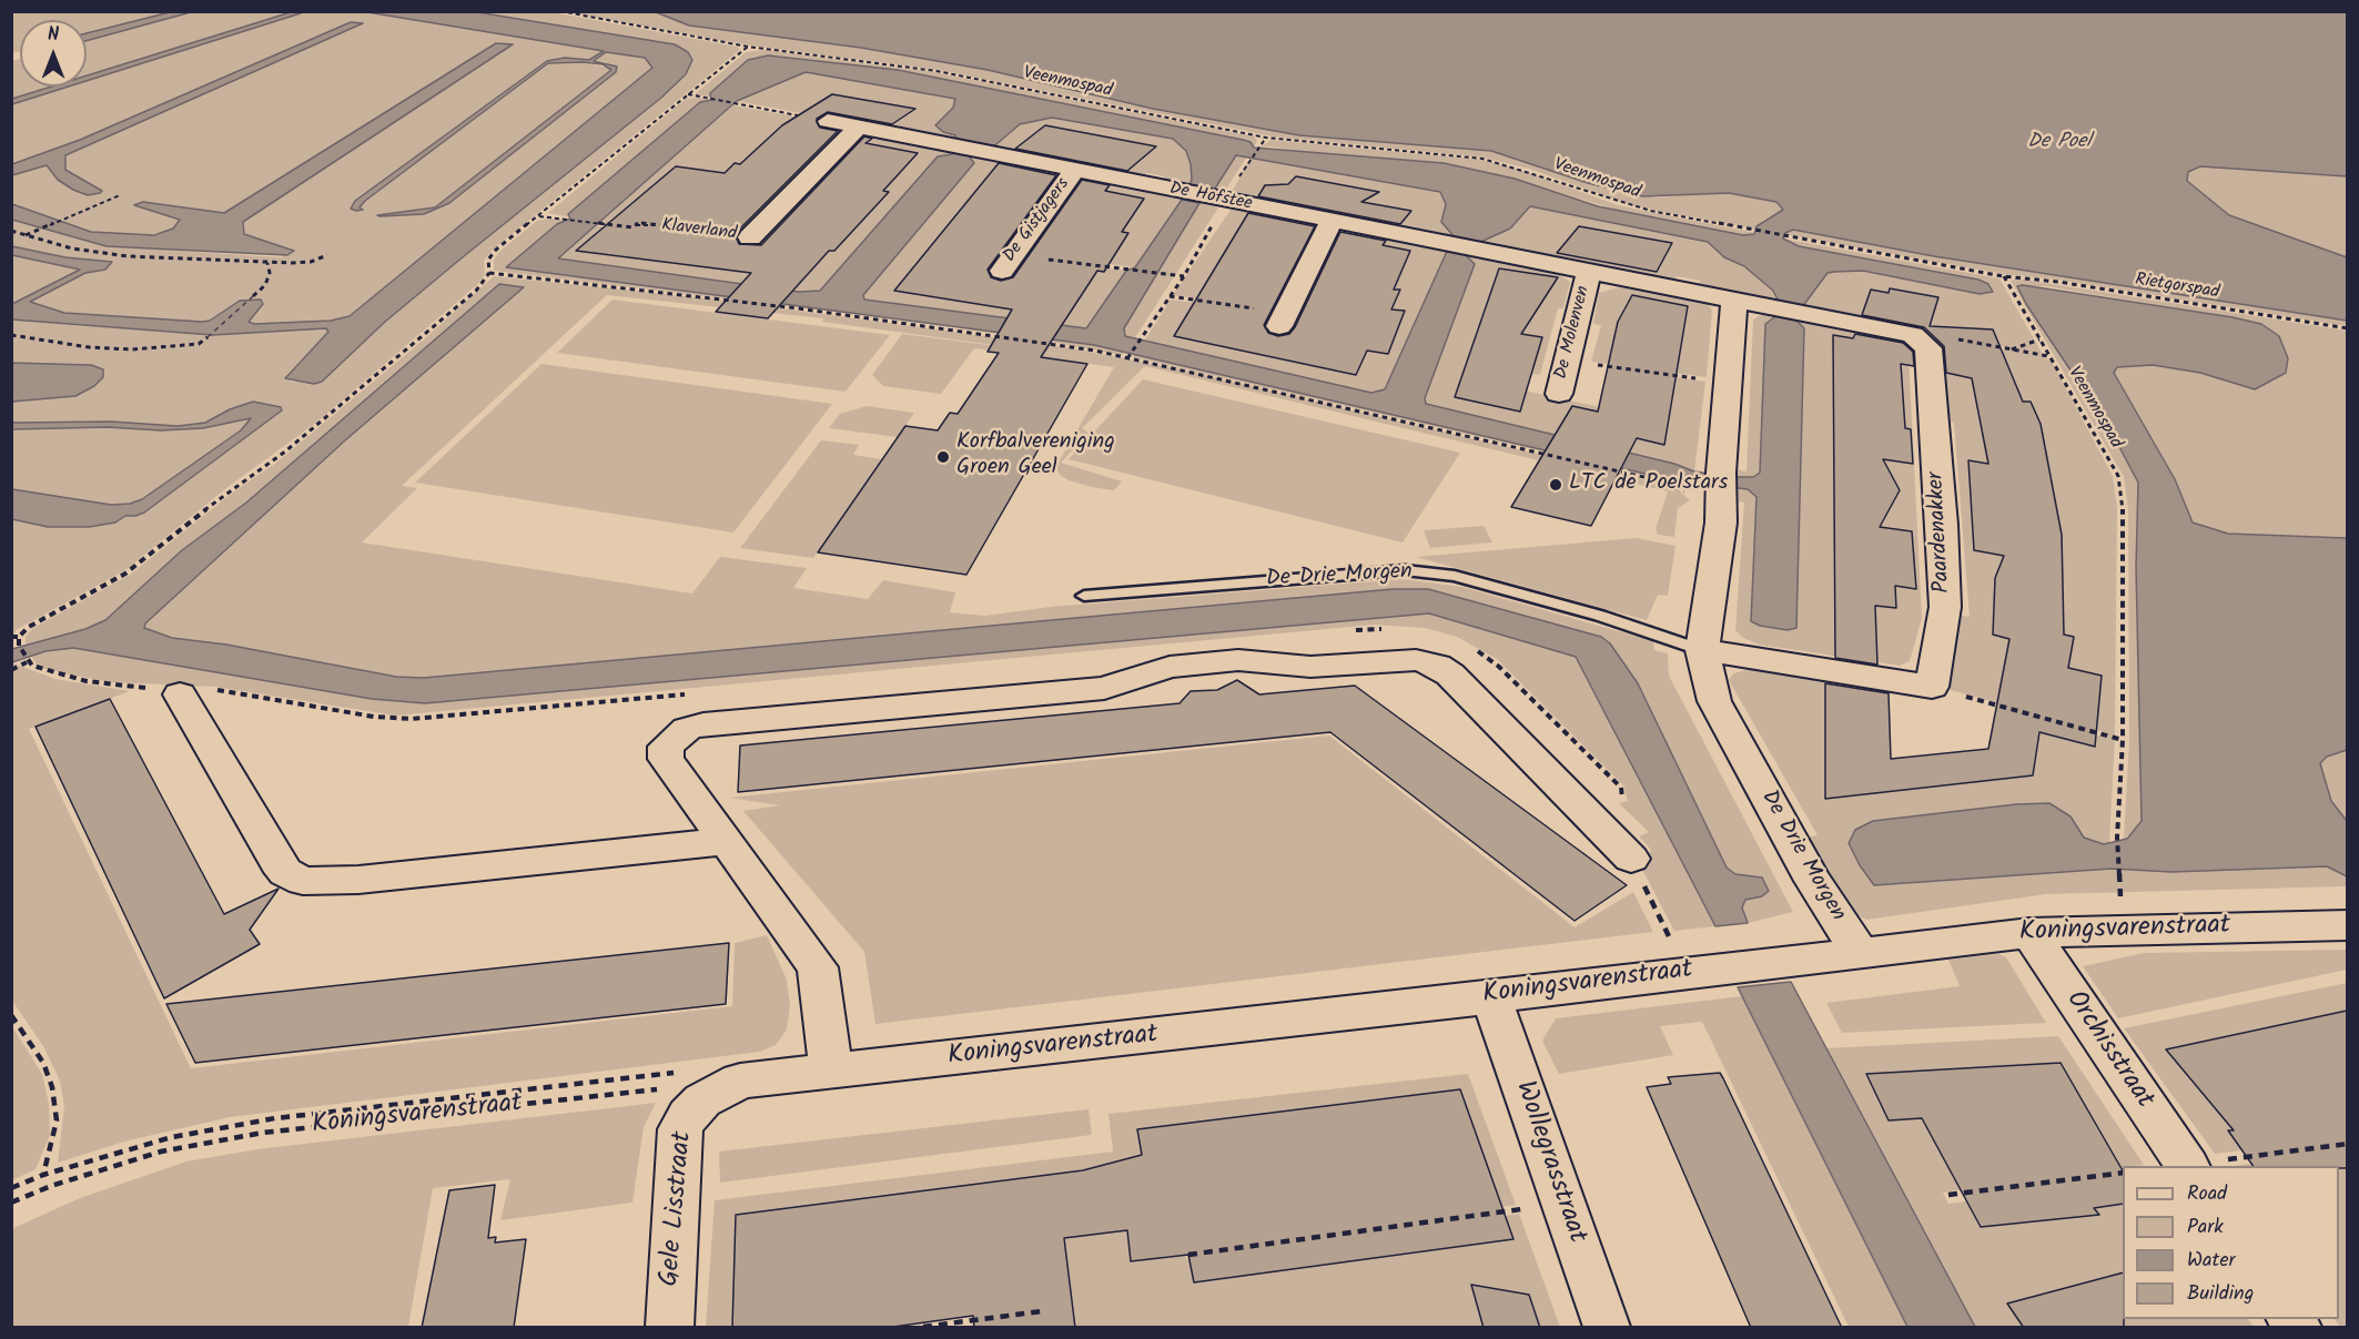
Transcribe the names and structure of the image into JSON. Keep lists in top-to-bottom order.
{
  "streets": {
    "street": [
      "De Hofstee",
      "De Gistjagers",
      "Klaverland",
      "De Molenven",
      "Paardenakker",
      "De Drie Morgen",
      "Koningsvarenstraat",
      "Orchisstraat",
      "Wollegrasstraat",
      "Gele Lisstraat"
    ],
    "path": ["Veenmospad", "Rietgorspad"]
  },
  "crossings": [
    ["Veenmospad", "Rietgorspad"],
    ["De Hofstee", "De Gistjagers"],
    ["De Hofstee", "Klaverland"],
    ["De Hofstee", "De Molenven"],
    ["De Hofstee", "De Drie Morgen"],
    ["De Drie Morgen", "Koningsvarenstraat"],
    ["Koningsvarenstraat", "Orchisstraat"],
    ["Koningsvarenstraat", "Wollegrasstraat"],
    ["Koningsvarenstraat", "Gele Lisstraat"]
  ],
  "water": ["De Poel"],
  "places": ["Korfbalvereniging Groen Geel", "LTC de Poelstars"],
  "legend": [
    "Road",
    "Park",
    "Water",
    "Building"
  ],
  "north": "top"
}
